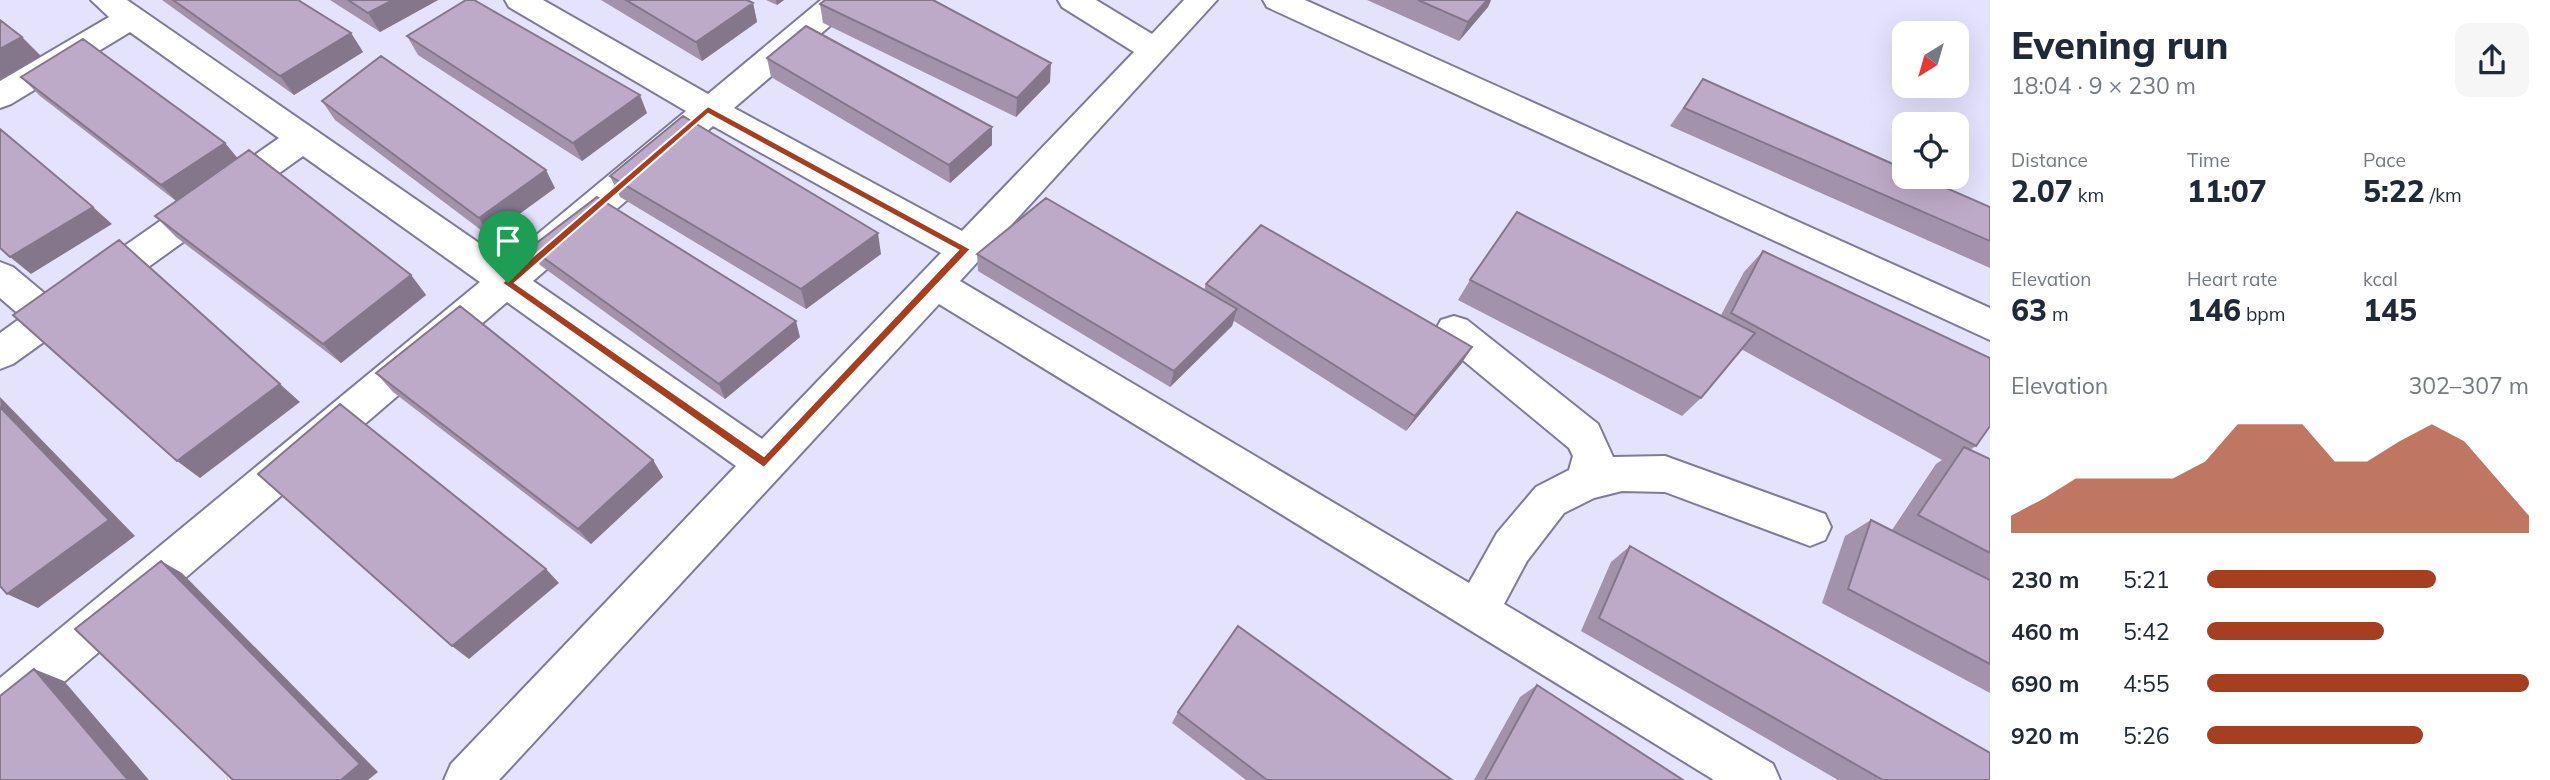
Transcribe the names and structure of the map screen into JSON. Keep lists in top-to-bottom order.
{
  "north": "bottom left",
  "page": {
    "heading": ["Evening run", "18:04 · 9 × 230 m"],
    "stats": [
      ["Distance", "2.07 km"],
      ["Time", "11:07"],
      ["Pace", "5:22 /km"],
      ["Elevation", "63 m"],
      ["Heart rate", "146 bpm"],
      ["kcal", "145"]
    ],
    "chart": ["Elevation", "302–307 m"],
    "list": [
      {
        "name": "230 m",
        "note": "5:21"
      },
      {
        "name": "460 m",
        "note": "5:42"
      },
      {
        "name": "690 m",
        "note": "4:55"
      },
      {
        "name": "920 m",
        "note": "5:26"
      }
    ]
  }
}
